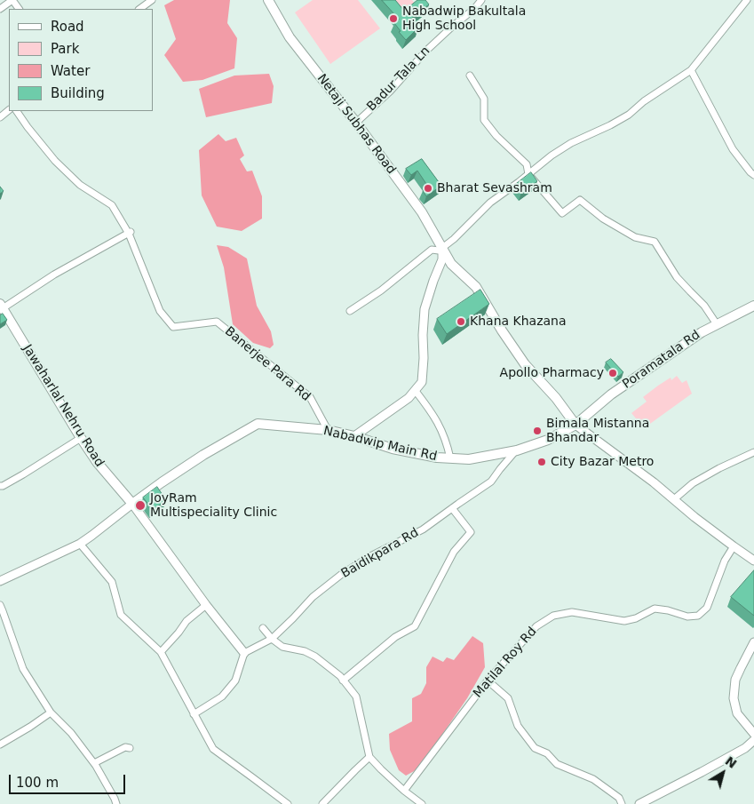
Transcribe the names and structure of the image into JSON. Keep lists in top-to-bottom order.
{
  "streets": {
    "main road": [
      "Netaji Subhas Road",
      "Poramatala Rd",
      "Jawaharlal Nehru Road",
      "Nabadwip Main Rd"
    ],
    "street": [
      "Badur Tala Ln",
      "Banerjee Para Rd",
      "Baidikpara Rd",
      "Matilal Roy Rd"
    ]
  },
  "crossings": [
    ["Badur Tala Ln", "Netaji Subhas Road"],
    ["Netaji Subhas Road", "Poramatala Rd"],
    ["Netaji Subhas Road", "Nabadwip Main Rd"],
    ["Poramatala Rd", "Nabadwip Main Rd"],
    ["Banerjee Para Rd", "Nabadwip Main Rd"],
    ["Jawaharlal Nehru Road", "Nabadwip Main Rd"],
    ["Jawaharlal Nehru Road", "Baidikpara Rd"],
    ["Nabadwip Main Rd", "Baidikpara Rd"]
  ],
  "places": [
    "Nabadwip Bakultala High School",
    "Bharat Sevashram",
    "Khana Khazana",
    "Apollo Pharmacy",
    "Bimala Mistanna Bhandar",
    "City Bazar Metro",
    "JoyRam Multispeciality Clinic"
  ],
  "legend": [
    "Road",
    "Park",
    "Water",
    "Building"
  ],
  "scale_bar": "100 m",
  "north": "top right"
}
